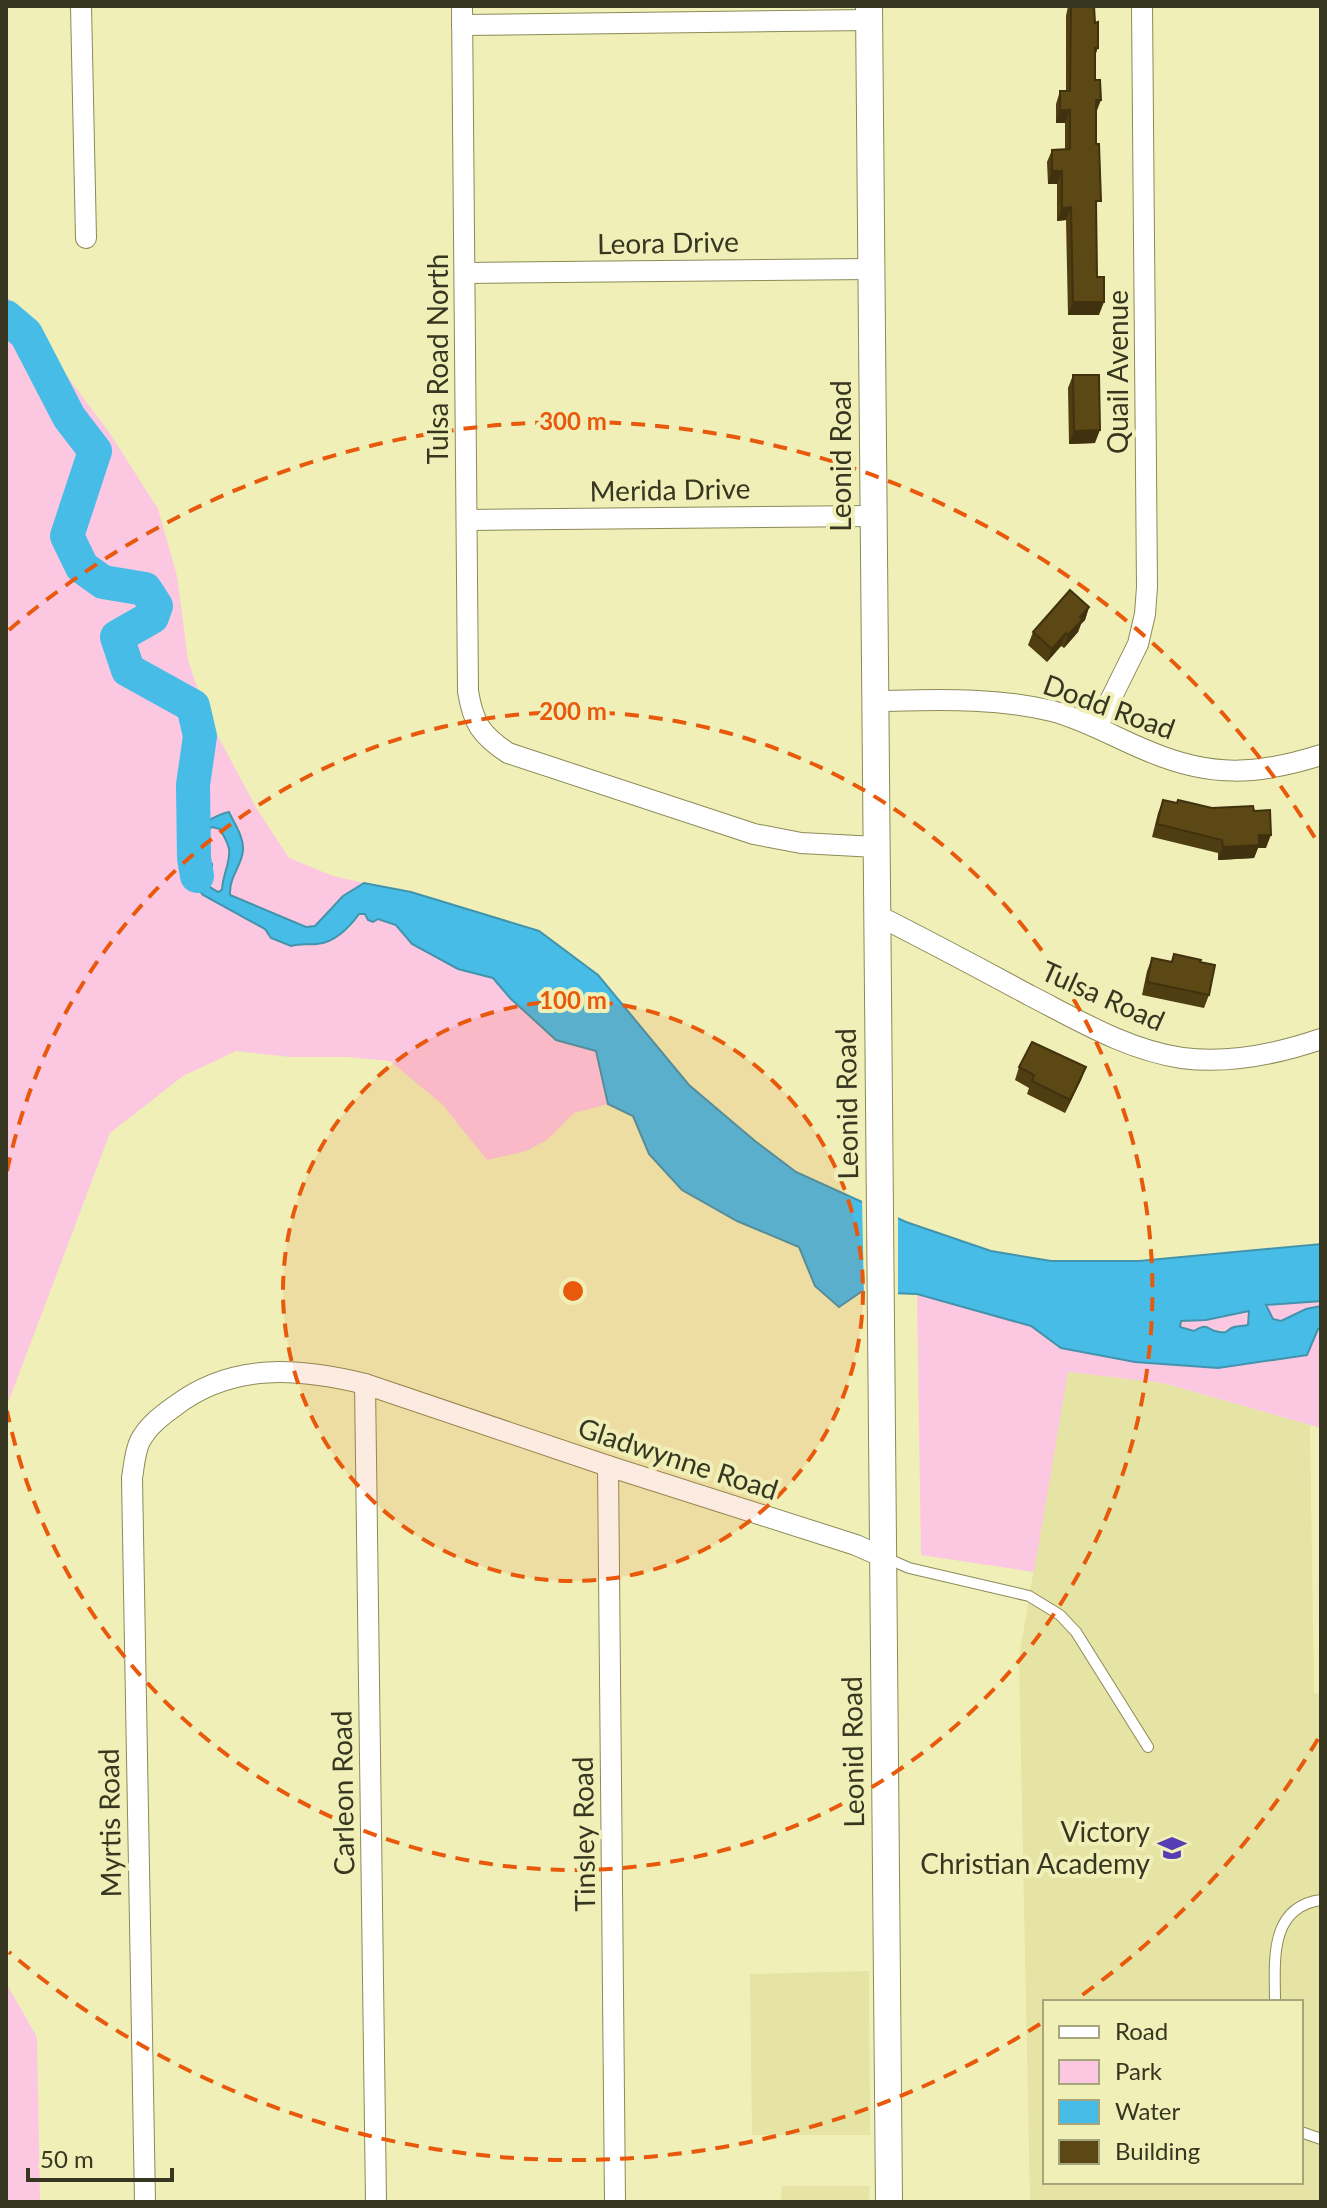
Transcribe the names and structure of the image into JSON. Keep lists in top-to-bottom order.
{
  "streets": {
    "street": [
      "Leora Drive",
      "Tulsa Road North",
      "Quail Avenue",
      "Leonid Road",
      "Merida Drive",
      "Dodd Road",
      "Tulsa Road",
      "Gladwynne Road",
      "Carleon Road",
      "Myrtis Road",
      "Tinsley Road"
    ]
  },
  "crossings": [
    ["Leora Drive", "Tulsa Road North"],
    ["Leora Drive", "Leonid Road"],
    ["Tulsa Road North", "Leonid Road"],
    ["Tulsa Road North", "Merida Drive"],
    ["Quail Avenue", "Dodd Road"],
    ["Leonid Road", "Merida Drive"],
    ["Leonid Road", "Dodd Road"],
    ["Leonid Road", "Tulsa Road"],
    ["Leonid Road", "Gladwynne Road"],
    ["Gladwynne Road", "Carleon Road"],
    ["Gladwynne Road", "Myrtis Road"],
    ["Gladwynne Road", "Tinsley Road"]
  ],
  "places": {
    "school or university": ["Victory Christian Academy"]
  },
  "legend": [
    "Road",
    "Park",
    "Water",
    "Building"
  ],
  "scale_bar": "50 m",
  "rings": ["300 m", "200 m", "100 m"]
}
